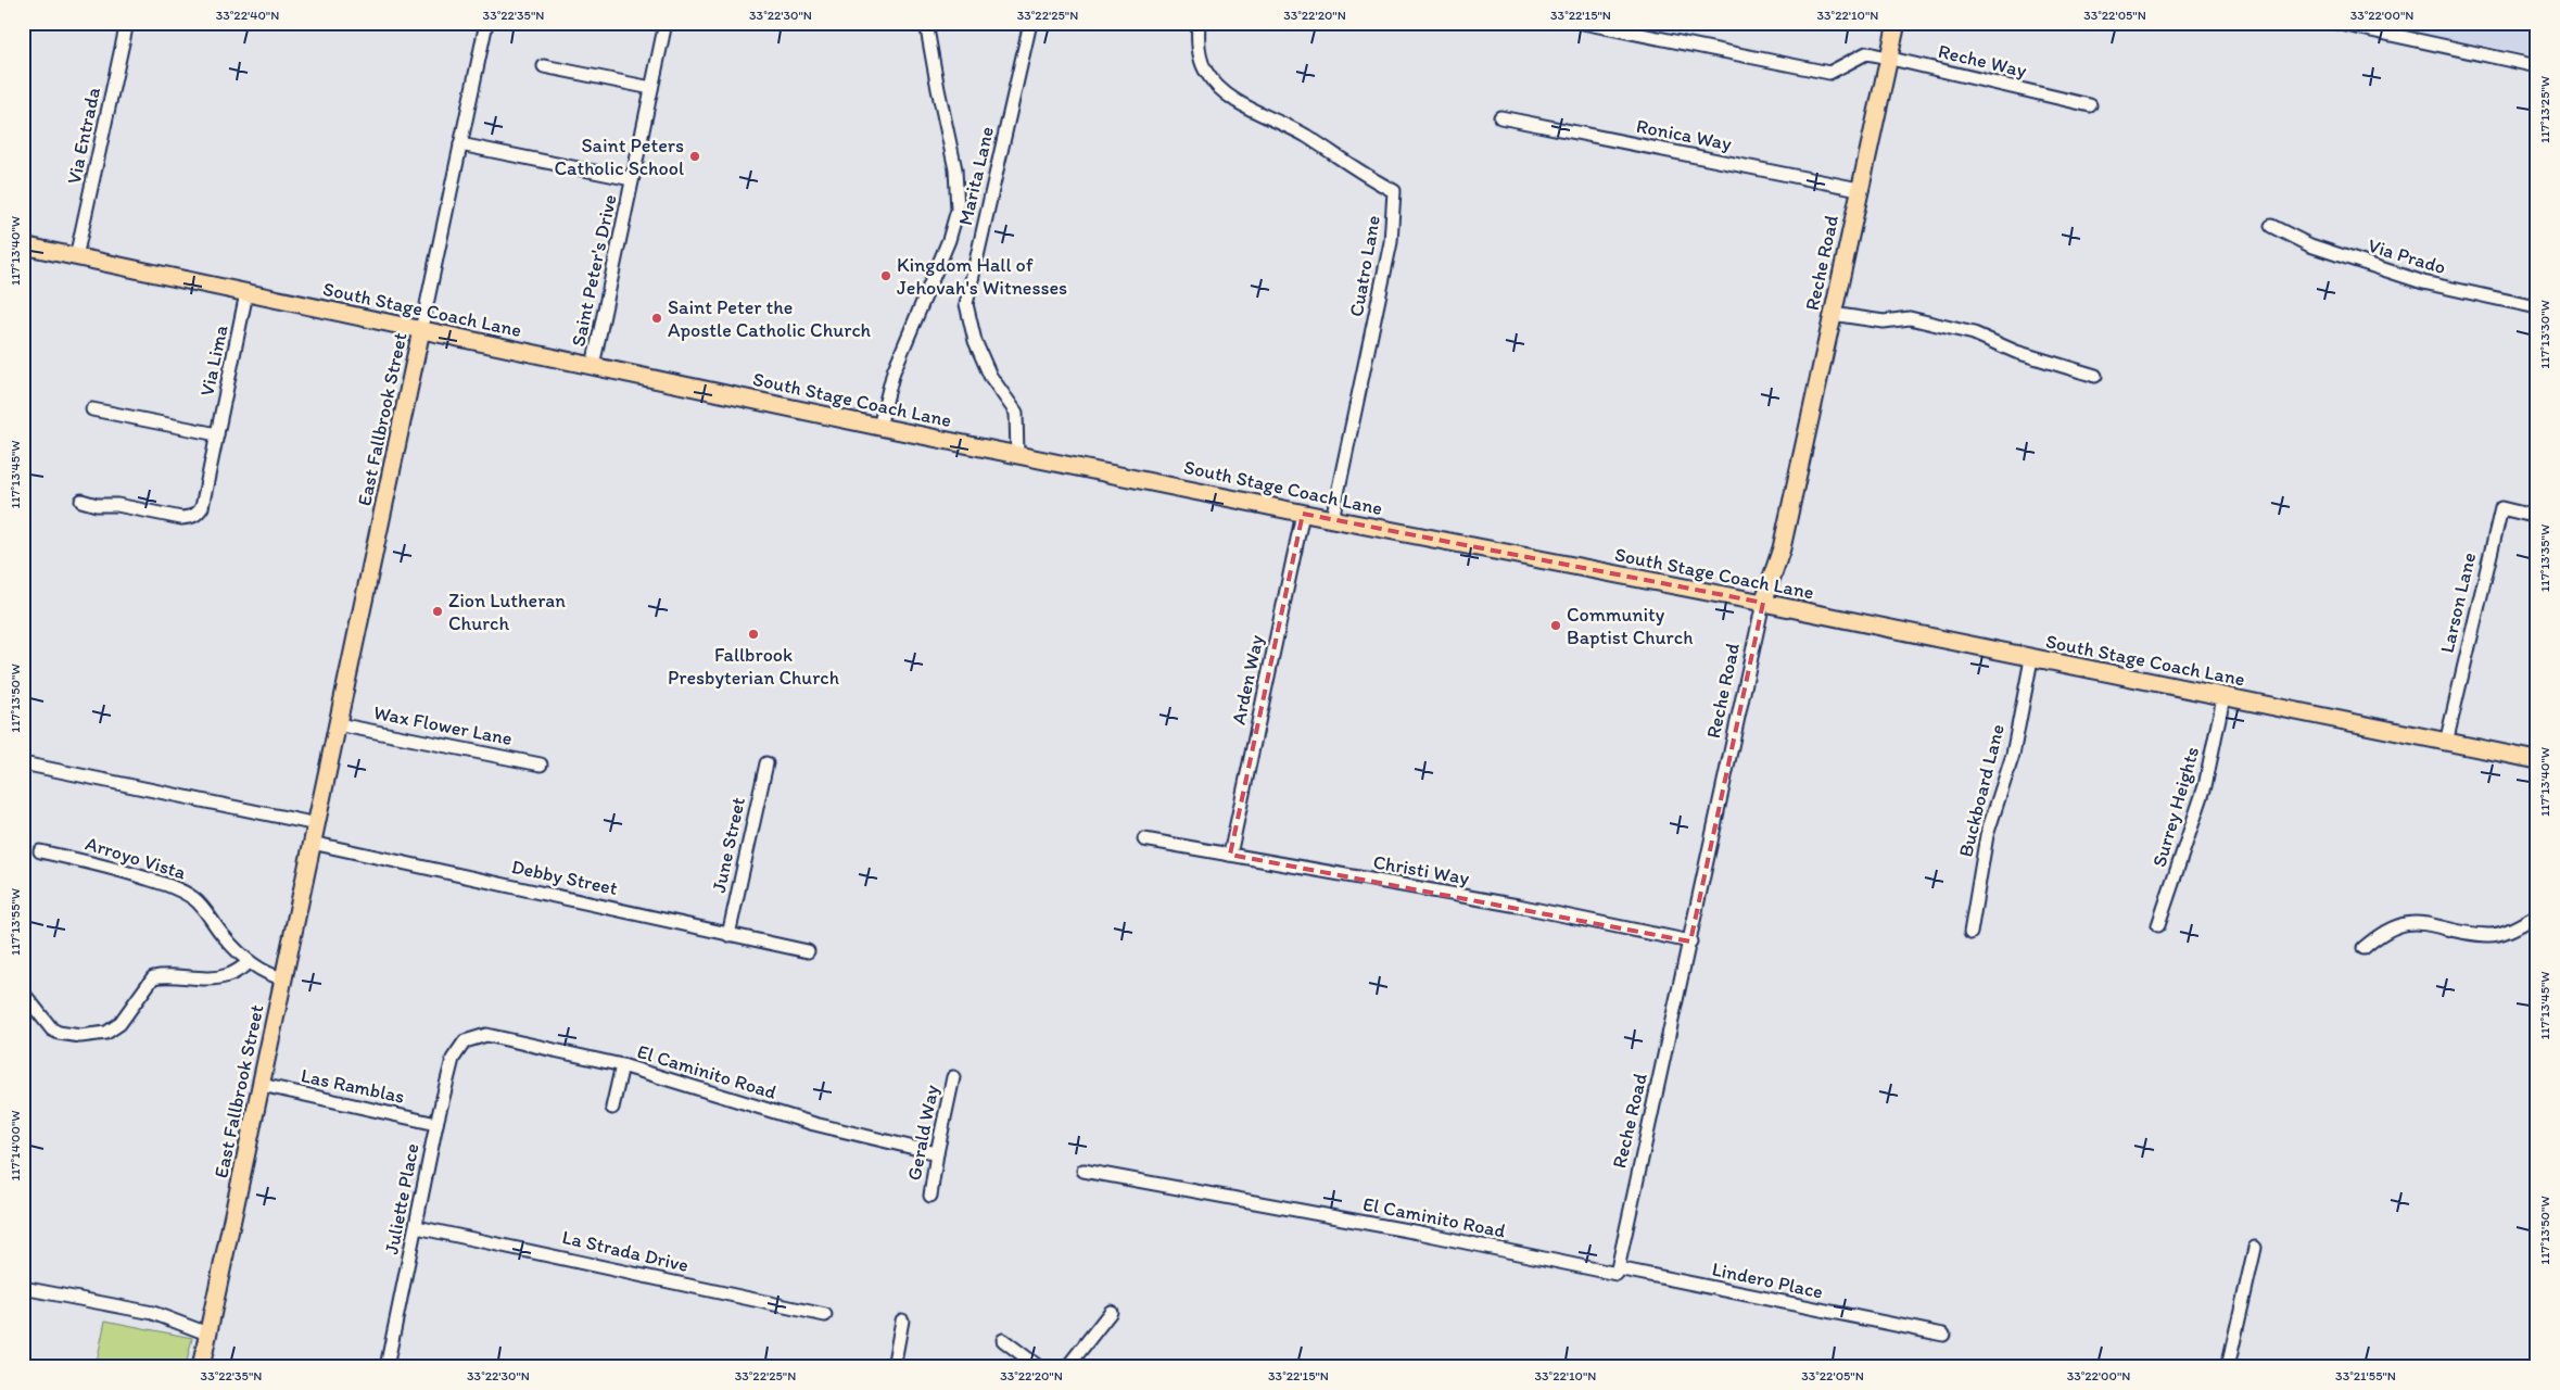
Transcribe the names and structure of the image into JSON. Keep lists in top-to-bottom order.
{
  "streets": {
    "main road": ["Reche Road", "South Stage Coach Lane", "East Fallbrook Street"],
    "street": [
      "Reche Way",
      "Ronica Way",
      "Via Entrada",
      "Marita Lane",
      "Via Prado",
      "Cuatro Lane",
      "Saint Peter's Drive",
      "Via Lima",
      "Larson Lane",
      "Arden Way",
      "Wax Flower Lane",
      "Buckboard Lane",
      "Surrey Heights",
      "June Street",
      "Arroyo Vista",
      "Christi Way",
      "Debby Street",
      "El Caminito Road",
      "Las Ramblas",
      "Gerald Way",
      "Juliette Place",
      "La Strada Drive",
      "Lindero Place"
    ]
  },
  "crossings": [
    ["Reche Way", "Reche Road"],
    ["Ronica Way", "Reche Road"],
    ["Via Entrada", "South Stage Coach Lane"],
    ["Marita Lane", "South Stage Coach Lane"],
    ["Reche Road", "South Stage Coach Lane"],
    ["Reche Road", "Christi Way"],
    ["Reche Road", "El Caminito Road"],
    ["Reche Road", "Lindero Place"],
    ["Cuatro Lane", "South Stage Coach Lane"],
    ["Saint Peter's Drive", "South Stage Coach Lane"],
    ["South Stage Coach Lane", "Via Lima"],
    ["South Stage Coach Lane", "East Fallbrook Street"],
    ["South Stage Coach Lane", "Larson Lane"],
    ["South Stage Coach Lane", "Arden Way"],
    ["South Stage Coach Lane", "Buckboard Lane"],
    ["South Stage Coach Lane", "Surrey Heights"],
    ["East Fallbrook Street", "Wax Flower Lane"],
    ["East Fallbrook Street", "Arroyo Vista"],
    ["East Fallbrook Street", "Debby Street"],
    ["East Fallbrook Street", "Las Ramblas"],
    ["Arden Way", "Christi Way"],
    ["June Street", "Debby Street"],
    ["El Caminito Road", "Gerald Way"],
    ["El Caminito Road", "Juliette Place"],
    ["El Caminito Road", "Lindero Place"],
    ["Las Ramblas", "Juliette Place"],
    ["Juliette Place", "La Strada Drive"]
  ],
  "places": [
    "Saint Peters Catholic School",
    "Kingdom Hall of Jehovah's Witnesses",
    "Saint Peter the Apostle Catholic Church",
    "Zion Lutheran Church",
    "Community Baptist Church",
    "Fallbrook Presbyterian Church"
  ],
  "coordinates": [
    "33°22'40\"N",
    "33°22'35\"N",
    "33°22'30\"N",
    "33°22'25\"N",
    "33°22'20\"N",
    "33°22'15\"N",
    "33°22'10\"N",
    "33°22'05\"N",
    "33°22'00\"N",
    "117°13'25\"W",
    "117°13'40\"W",
    "117°13'30\"W",
    "117°13'45\"W",
    "117°13'35\"W",
    "117°13'50\"W",
    "117°13'55\"W",
    "117°14'00\"W",
    "33°21'55\"N"
  ]
}
